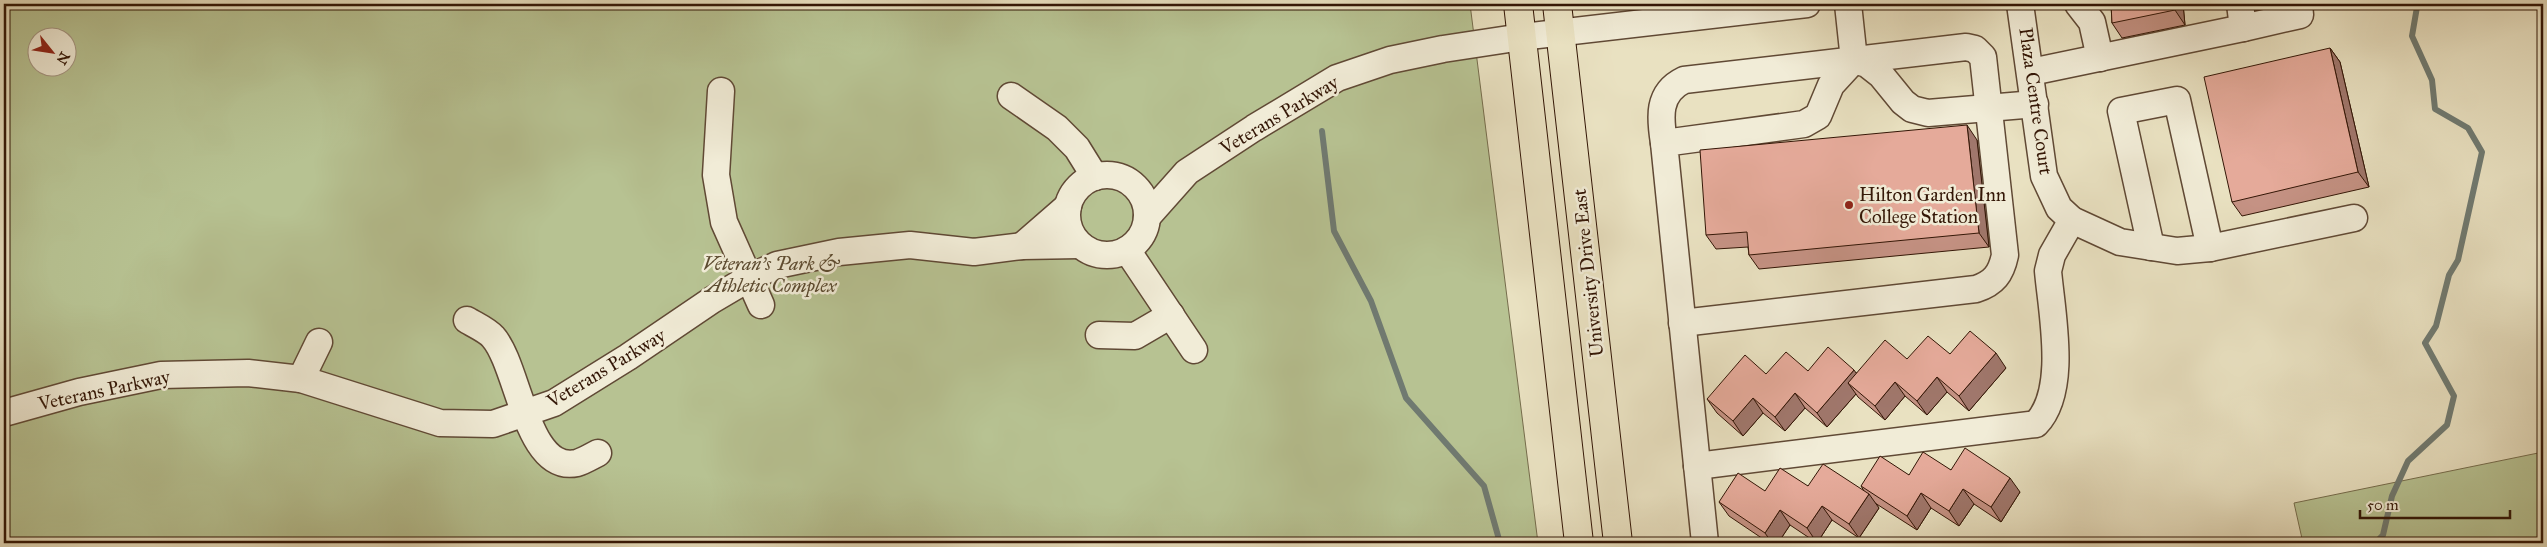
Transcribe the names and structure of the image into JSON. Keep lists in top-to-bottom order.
{
  "streets": {
    "main road": ["University Drive East"],
    "street": ["Plaza Centre Court", "Veterans Parkway"]
  },
  "crossings": [
    ["Veterans Parkway", "University Drive East"]
  ],
  "parks": ["Veteran's Park & Athletic Complex"],
  "places": ["Hilton Garden Inn College Station"],
  "scale_bar": "50 m",
  "north": "bottom right"
}
